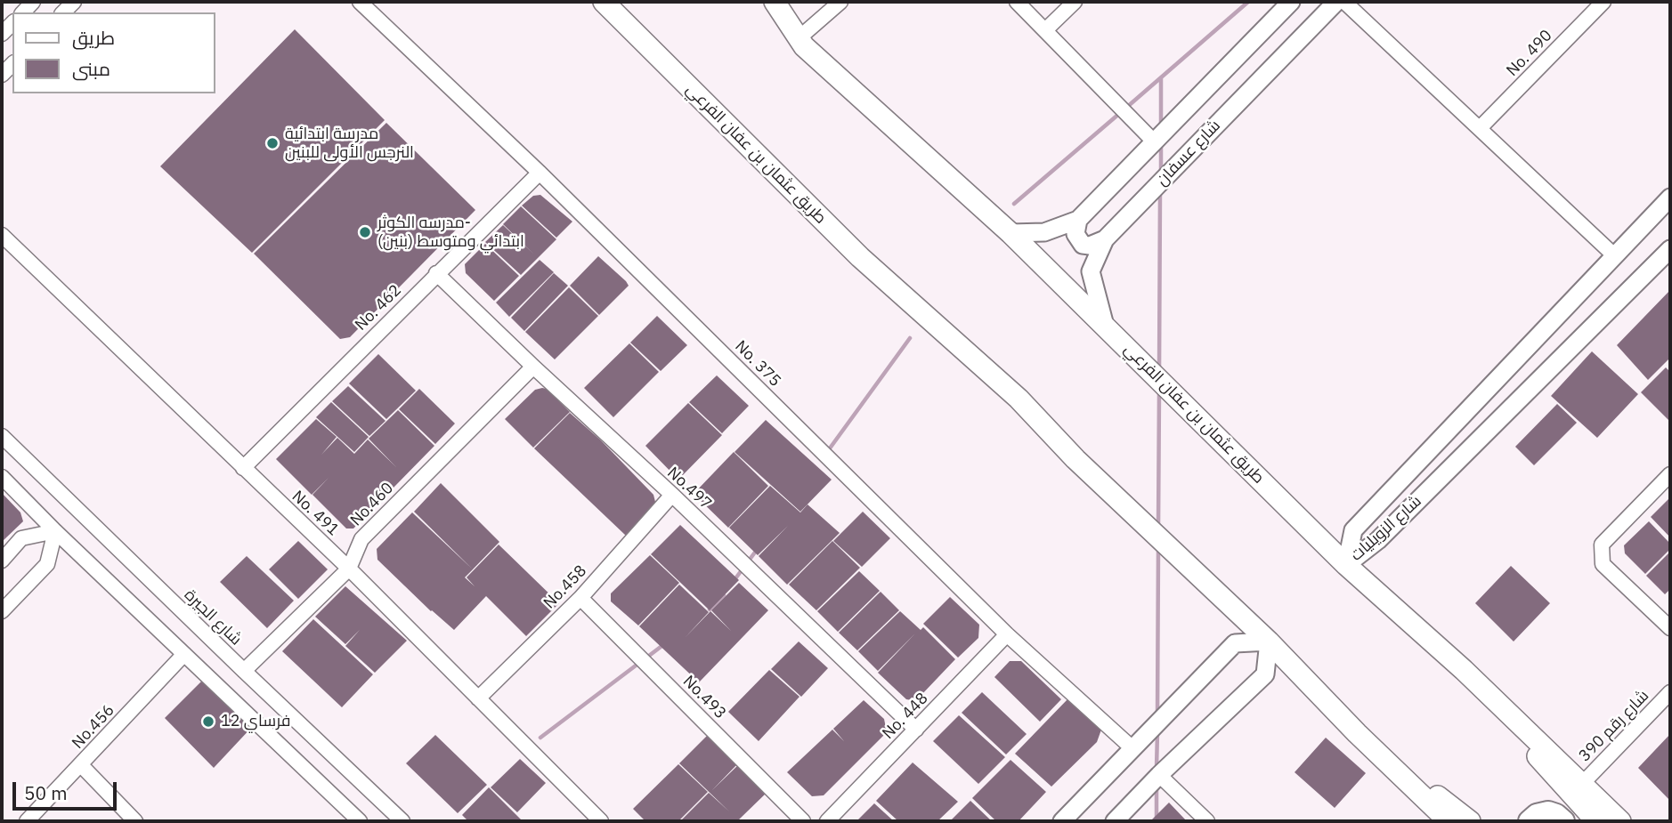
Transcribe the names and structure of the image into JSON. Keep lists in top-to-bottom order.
{
  "streets": {
    "main road": ["طريق عثمان بن عفان الفرعي"],
    "street": [
      "No. 490",
      "شارع عسفان",
      "No. 462",
      "No. 375",
      "No.497",
      "No.460",
      "No. 491",
      "شارع الزويليات",
      "No.458",
      "شارع الجيرة",
      "No.493",
      "No. 448",
      "شارع رقم 390",
      "No.456"
    ]
  },
  "crossings": [
    ["شارع عسفان", "طريق عثمان بن عفان الفرعي"],
    ["طريق عثمان بن عفان الفرعي", "شارع الزويليات"],
    ["طريق عثمان بن عفان الفرعي", "شارع رقم 390"],
    ["No. 462", "No. 375"],
    ["No. 462", "No.497"],
    ["No. 462", "No. 491"],
    ["No. 375", "No. 448"],
    ["No.497", "No.460"],
    ["No.497", "No.458"],
    ["No.497", "No. 448"],
    ["No.460", "No. 491"],
    ["No.460", "شارع الجيرة"],
    ["No. 491", "No.458"],
    ["No.458", "No.493"]
  ],
  "places": ["مدرسة ابتدائية النرجس الأولى للبنين", "مدرسه الكوثر- ابتدائي ومتوسط (بنين)", "فرساي 12"],
  "legend": ["طريق", "مبنى"],
  "scale_bar": "50 m"
}
